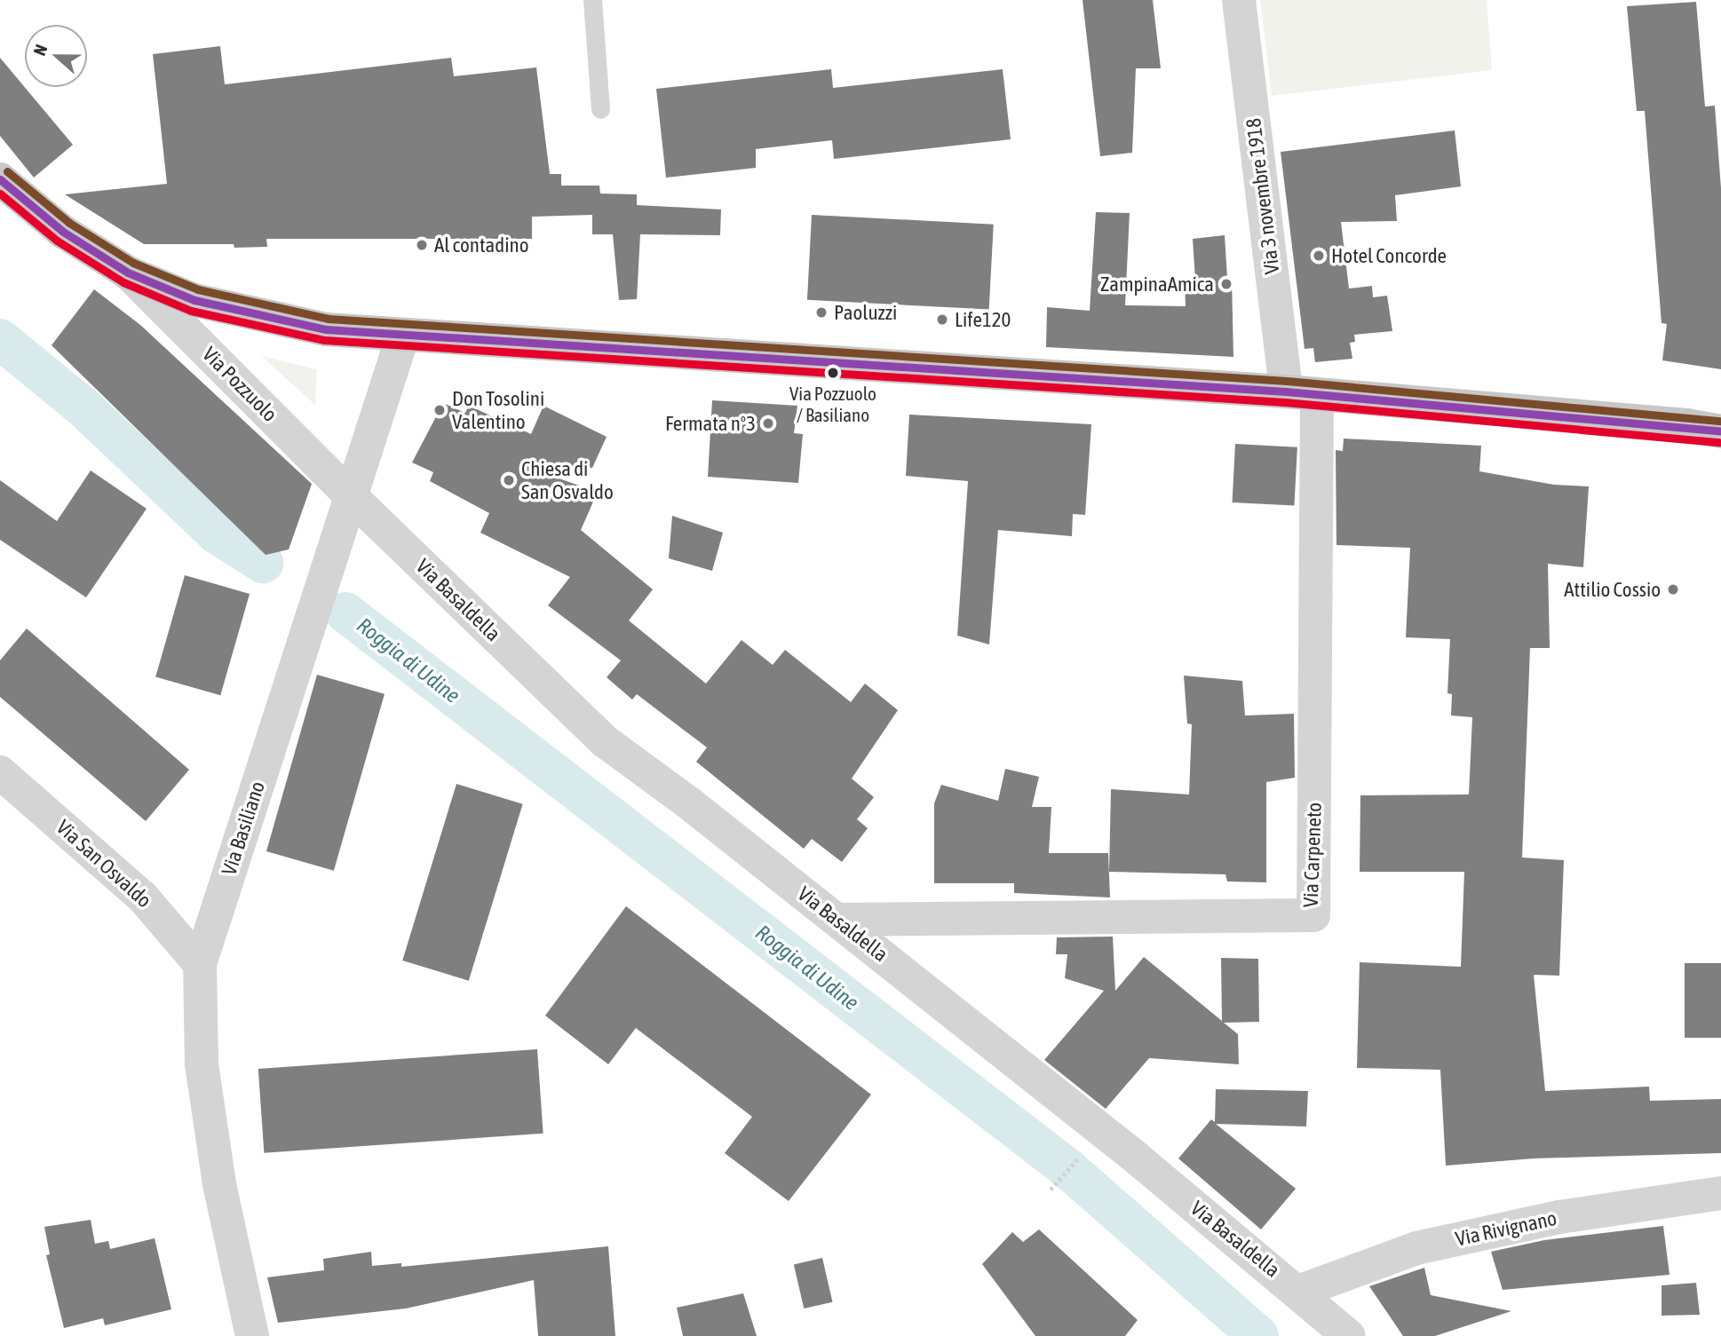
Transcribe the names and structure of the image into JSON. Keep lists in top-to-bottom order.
{
  "streets": {
    "main road": ["Via Pozzuolo"],
    "street": [
      "Via 3 novembre 1918",
      "Via Basaldella",
      "Via Basiliano",
      "Via Carpeneto",
      "Via San Osvaldo",
      "Via Rivignano"
    ]
  },
  "crossings": [
    ["Via 3 novembre 1918", "Via Pozzuolo"],
    ["Via 3 novembre 1918", "Via Carpeneto"],
    ["Via Pozzuolo", "Via Basaldella"],
    ["Via Pozzuolo", "Via Basiliano"],
    ["Via Pozzuolo", "Via Carpeneto"],
    ["Via Basaldella", "Via Basiliano"],
    ["Via Basaldella", "Via Carpeneto"],
    ["Via Basaldella", "Via Rivignano"],
    ["Via Basiliano", "Via San Osvaldo"]
  ],
  "water": ["Roggia di Udine"],
  "places": [
    "Al contadino",
    "Hotel Concorde",
    "ZampinaAmica",
    "Paoluzzi",
    "Life120",
    "Via Pozzuolo / Basiliano",
    "Don Tosolini Valentino",
    "Fermata n°3",
    "Chiesa di San Osvaldo",
    "Attilio Cossio"
  ],
  "lines": ["transit line 3"],
  "north": "left"
}
